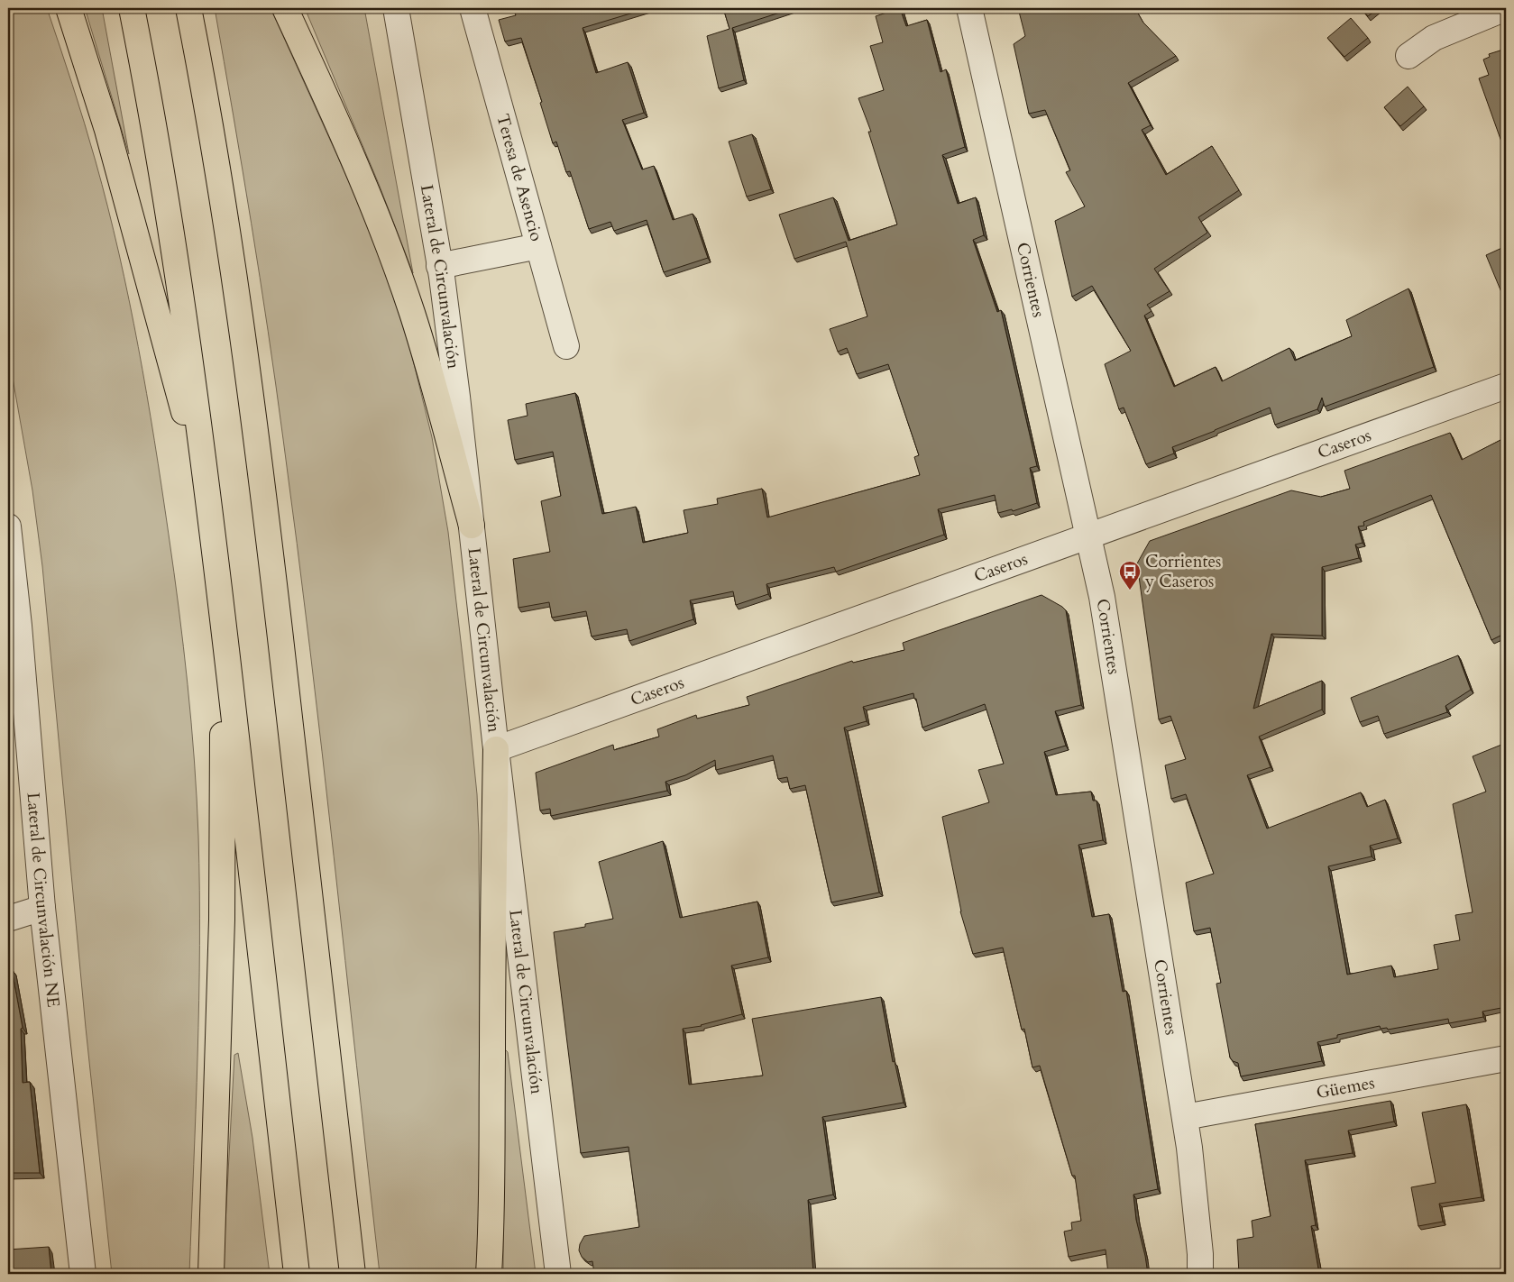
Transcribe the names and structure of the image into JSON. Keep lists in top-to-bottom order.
{
  "streets": {
    "street": [
      "Teresa de Asencio",
      "Lateral de Circunvalación",
      "Corrientes",
      "Caseros",
      "Lateral de Circunvalación NE",
      "Güemes"
    ]
  },
  "crossings": [
    ["Lateral de Circunvalación", "Caseros"],
    ["Corrientes", "Caseros"],
    ["Corrientes", "Güemes"]
  ],
  "places": {
    "bus stop": ["Corrientes y Caseros"]
  }
}
